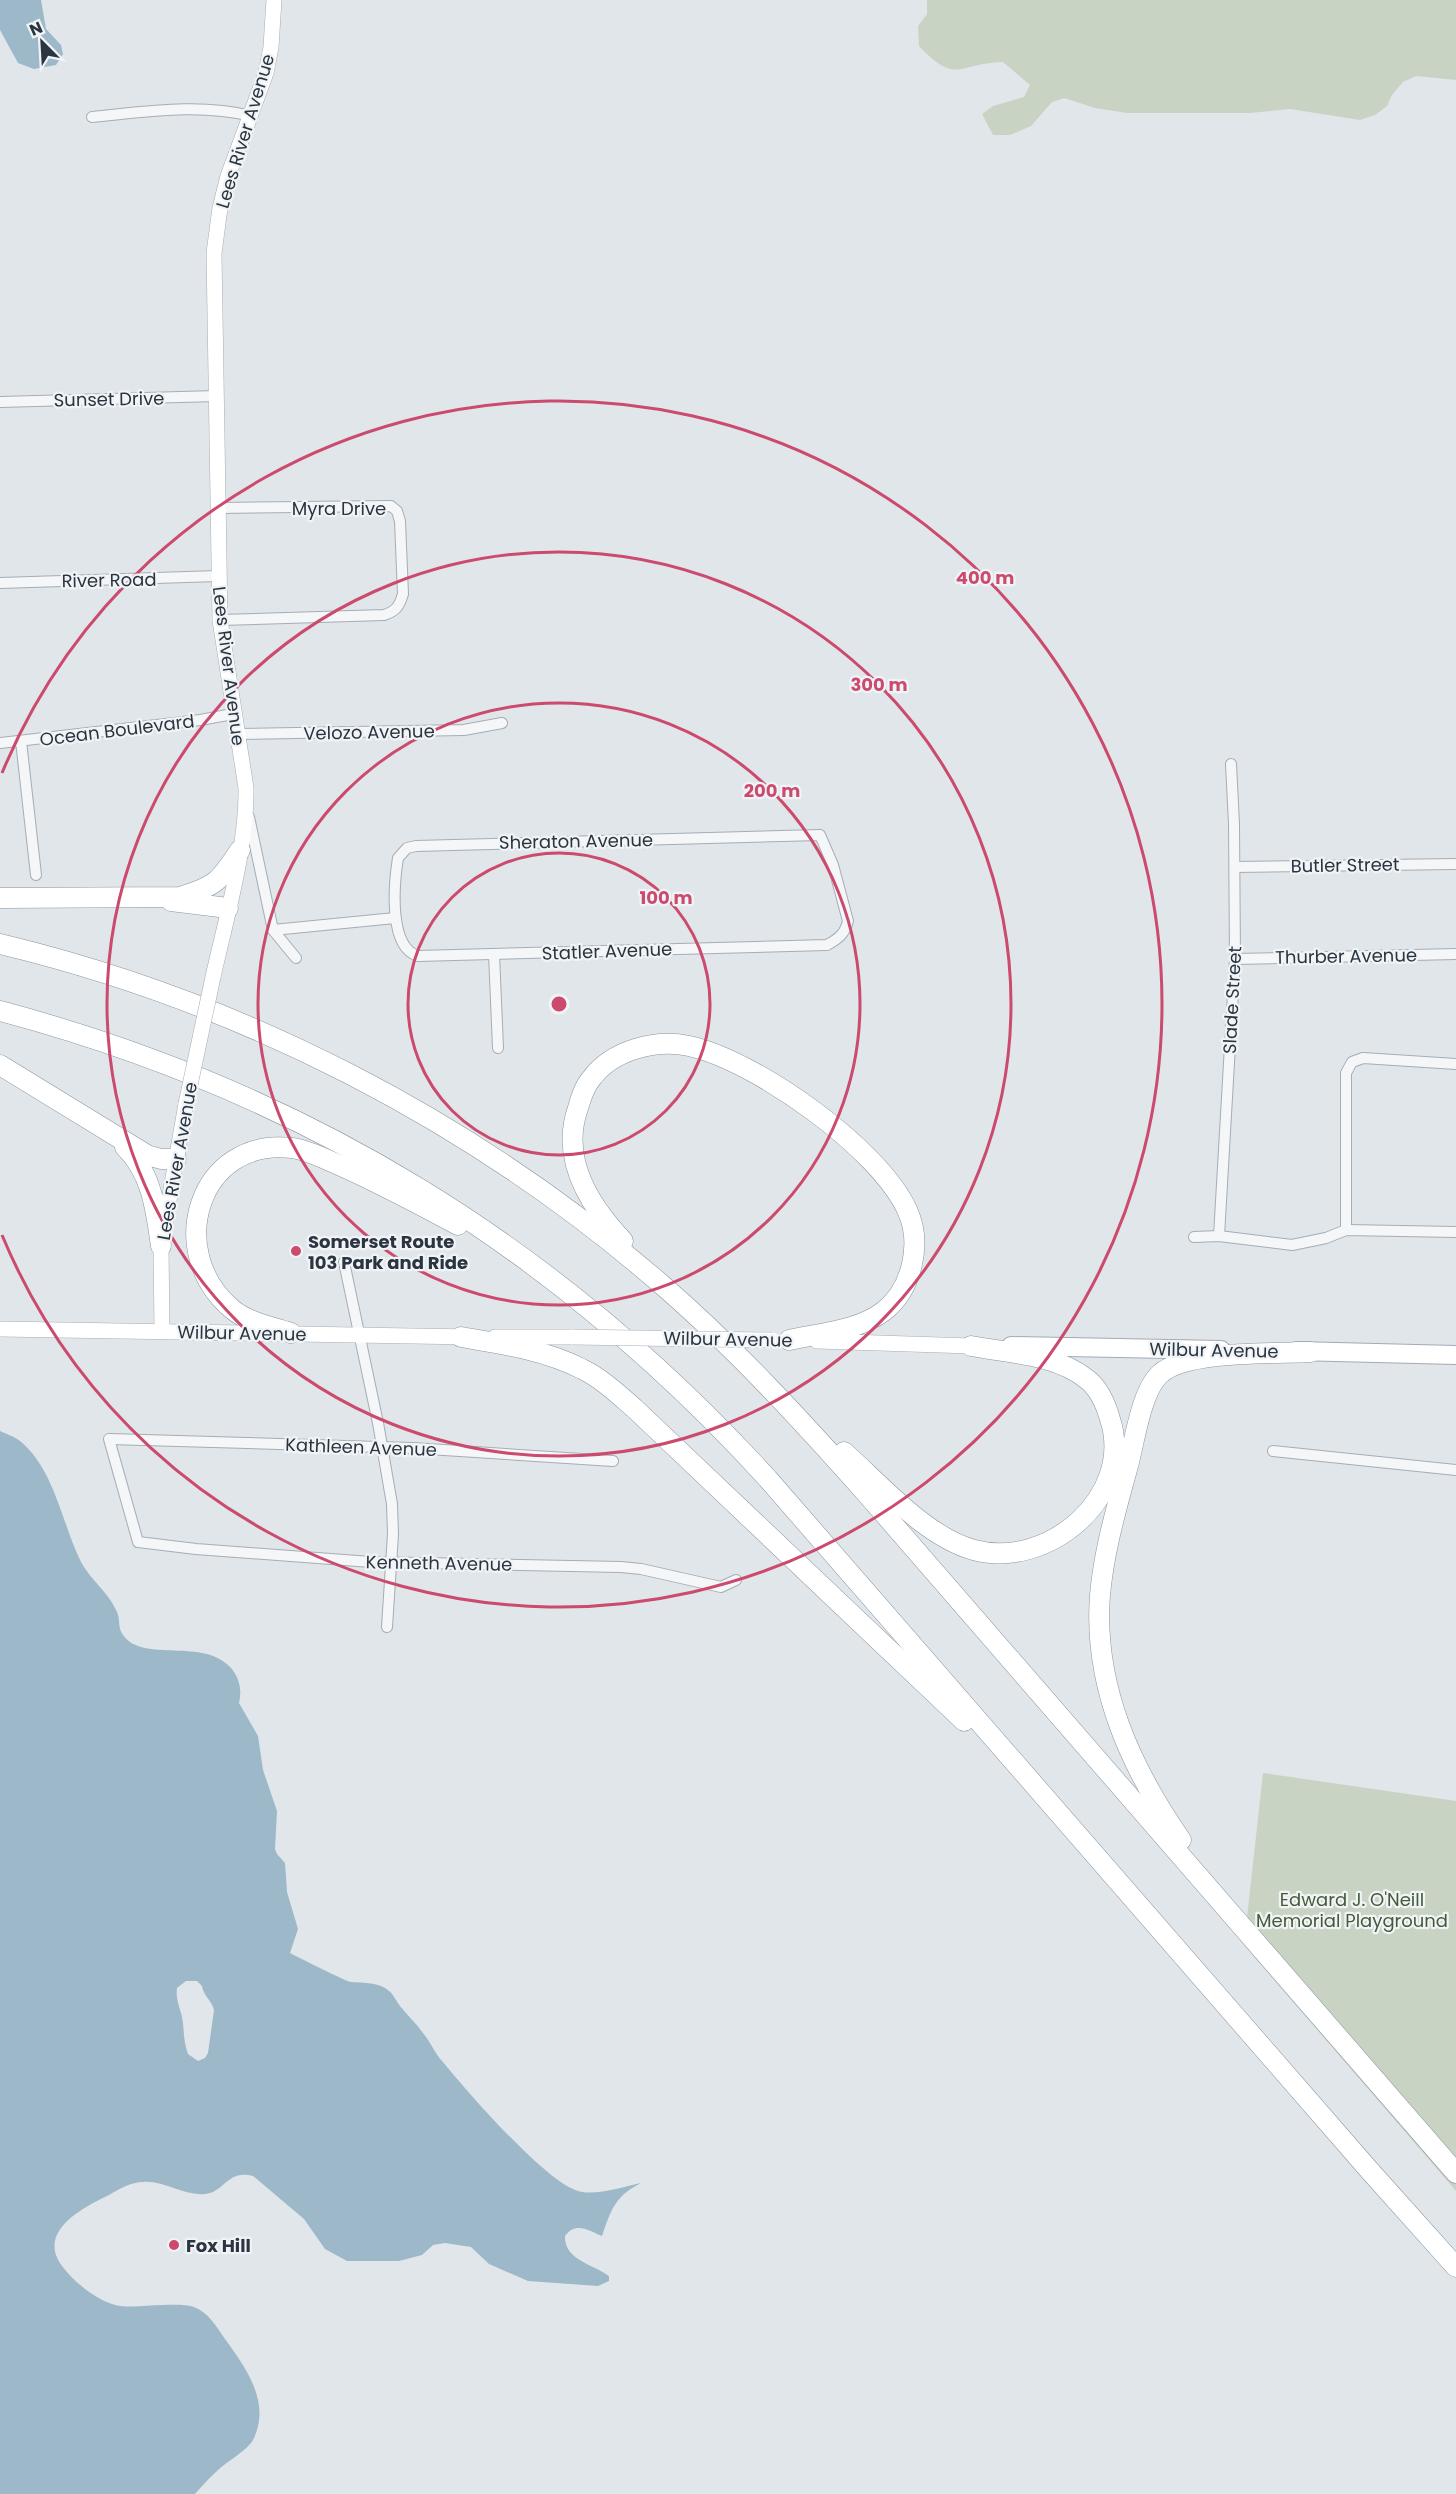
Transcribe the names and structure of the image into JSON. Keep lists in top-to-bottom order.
{
  "streets": {
    "main road": ["Lees River Avenue", "Wilbur Avenue"],
    "street": [
      "Sunset Drive",
      "Myra Drive",
      "River Road",
      "Ocean Boulevard",
      "Velozo Avenue",
      "Sheraton Avenue",
      "Butler Street",
      "Statler Avenue",
      "Thurber Avenue",
      "Slade Street",
      "Kathleen Avenue",
      "Kenneth Avenue"
    ]
  },
  "crossings": [
    ["Lees River Avenue", "Sunset Drive"],
    ["Lees River Avenue", "Myra Drive"],
    ["Lees River Avenue", "River Road"],
    ["Lees River Avenue", "Ocean Boulevard"],
    ["Lees River Avenue", "Velozo Avenue"],
    ["Lees River Avenue", "Wilbur Avenue"],
    ["Sheraton Avenue", "Statler Avenue"],
    ["Butler Street", "Slade Street"],
    ["Thurber Avenue", "Slade Street"],
    ["Kathleen Avenue", "Kenneth Avenue"]
  ],
  "parks": ["Edward J. O'Neill Memorial Playground"],
  "places": ["Somerset Route 103 Park and Ride", "Fox Hill"],
  "north": "top left",
  "rings": [
    "400 m",
    "300 m",
    "200 m",
    "100 m"
  ]
}
